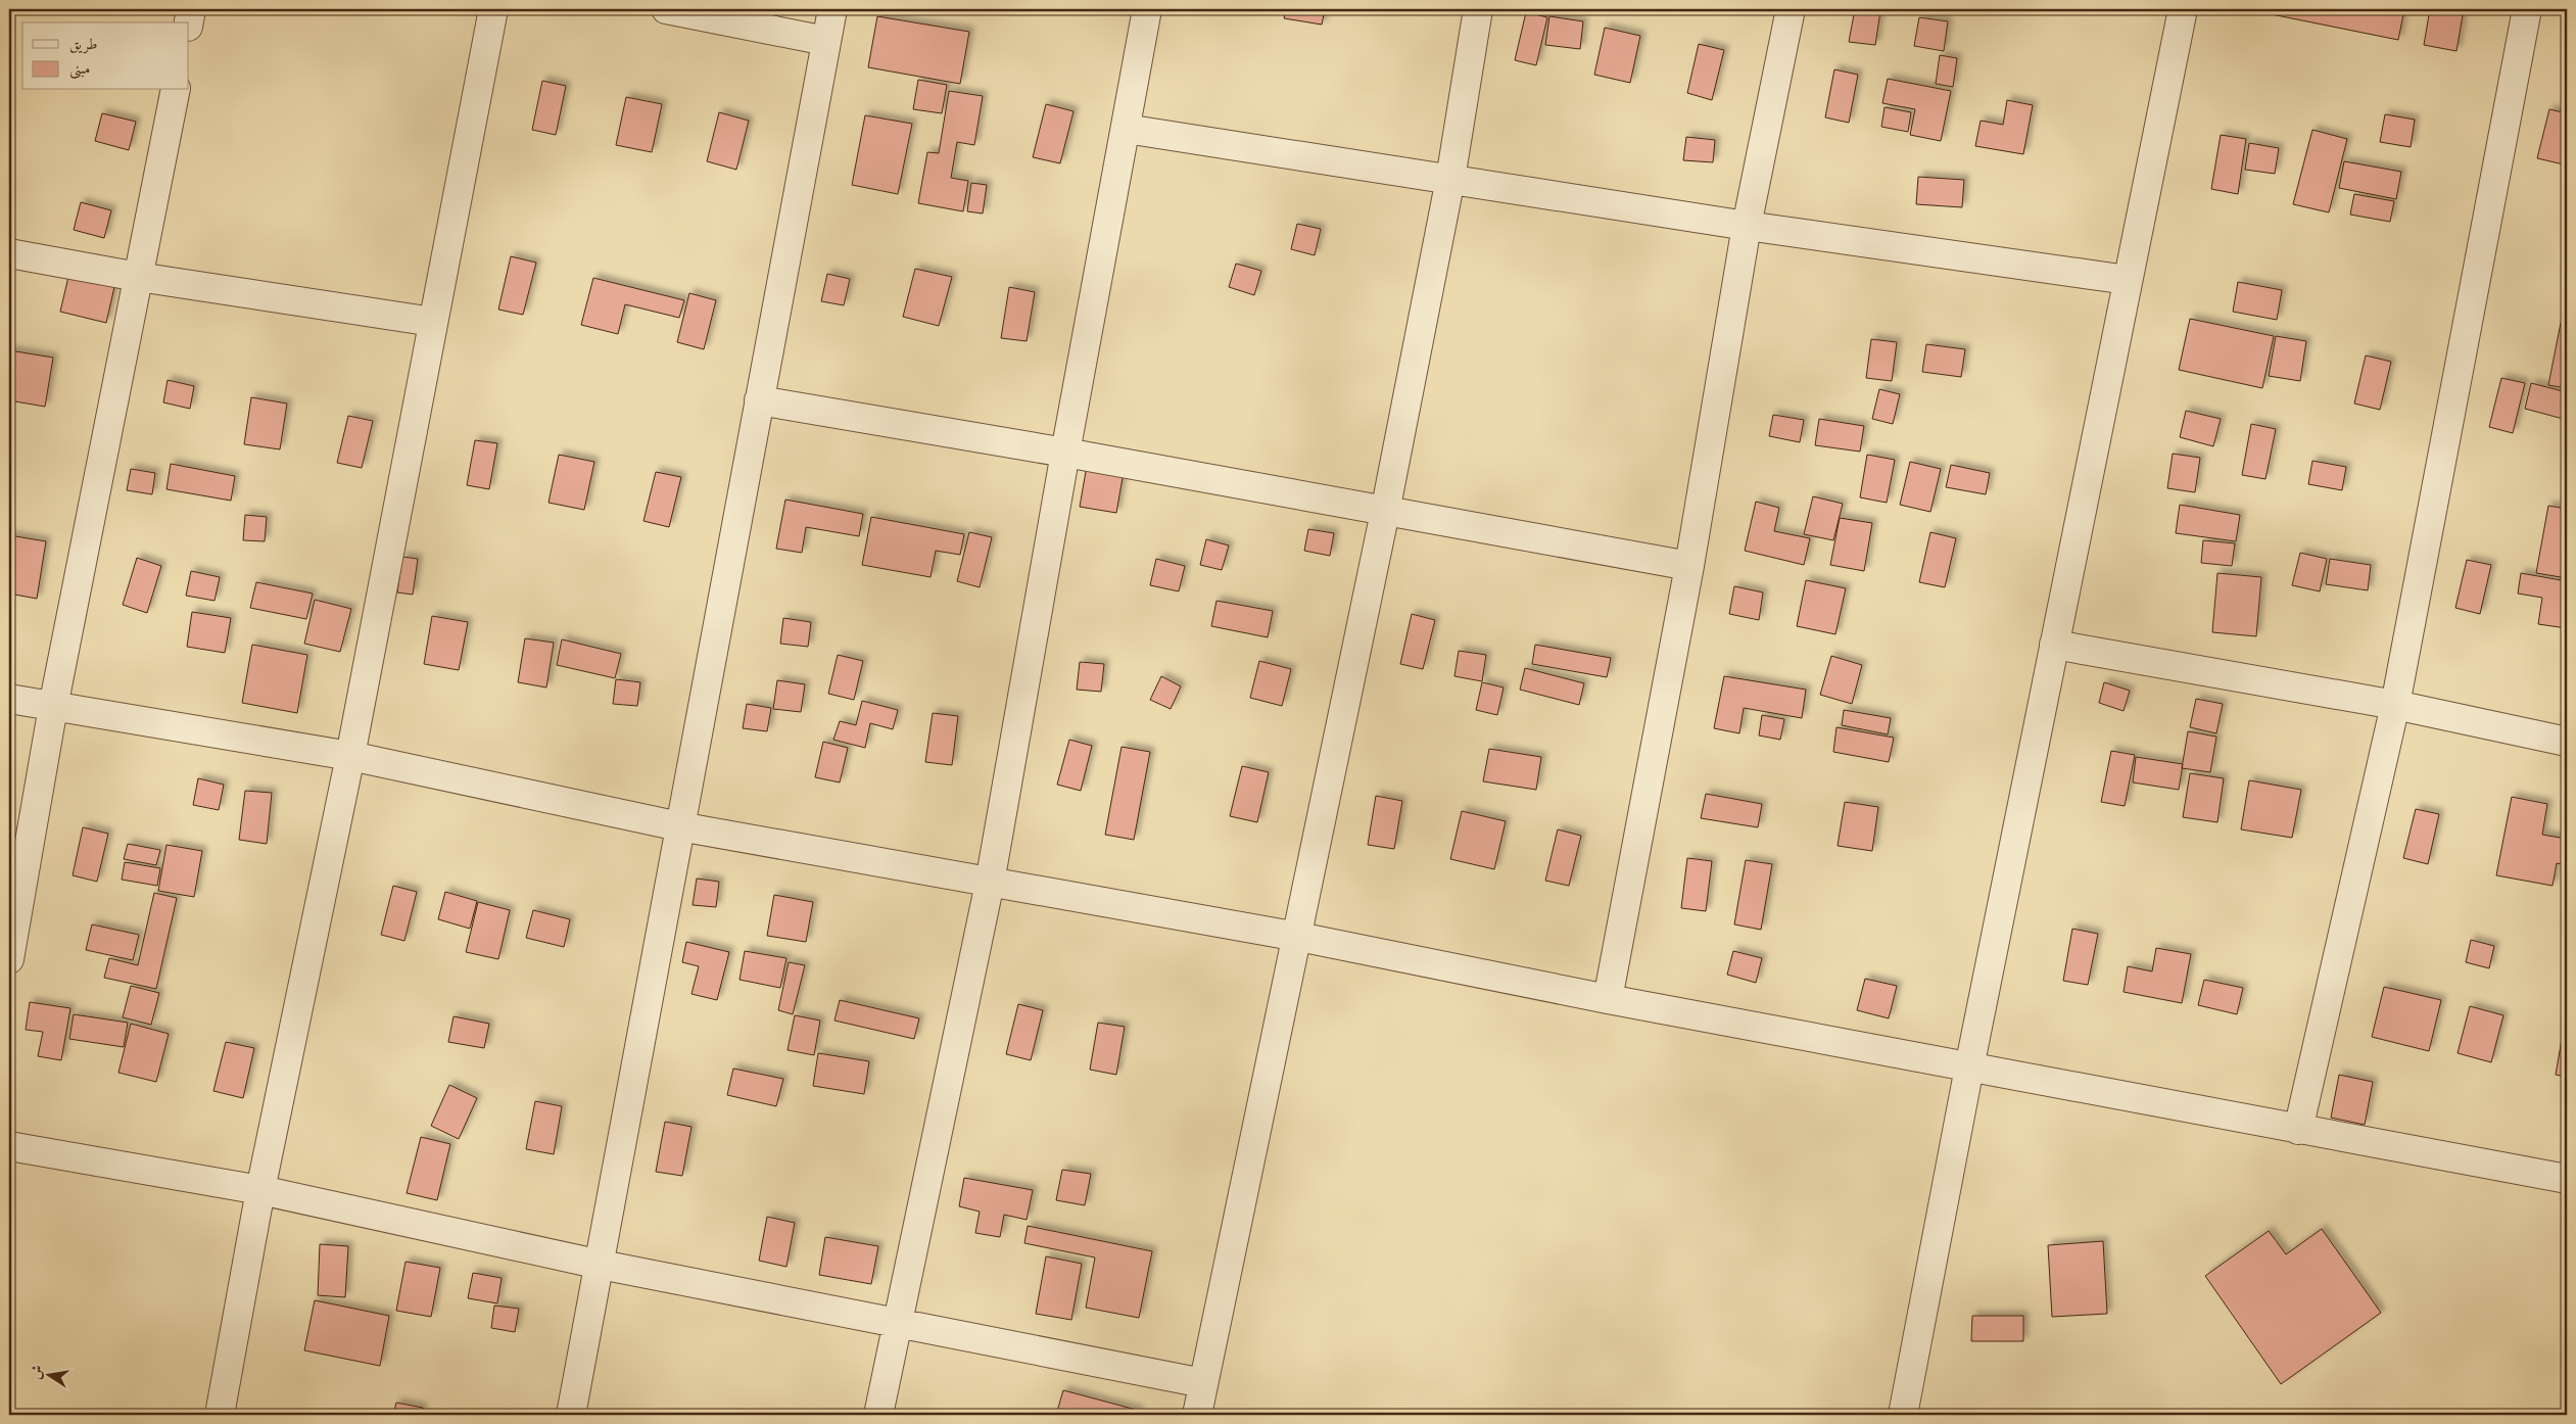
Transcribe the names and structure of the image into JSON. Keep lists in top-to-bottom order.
{
  "legend": ["طريق", "مبنى"],
  "north": "left"
}
